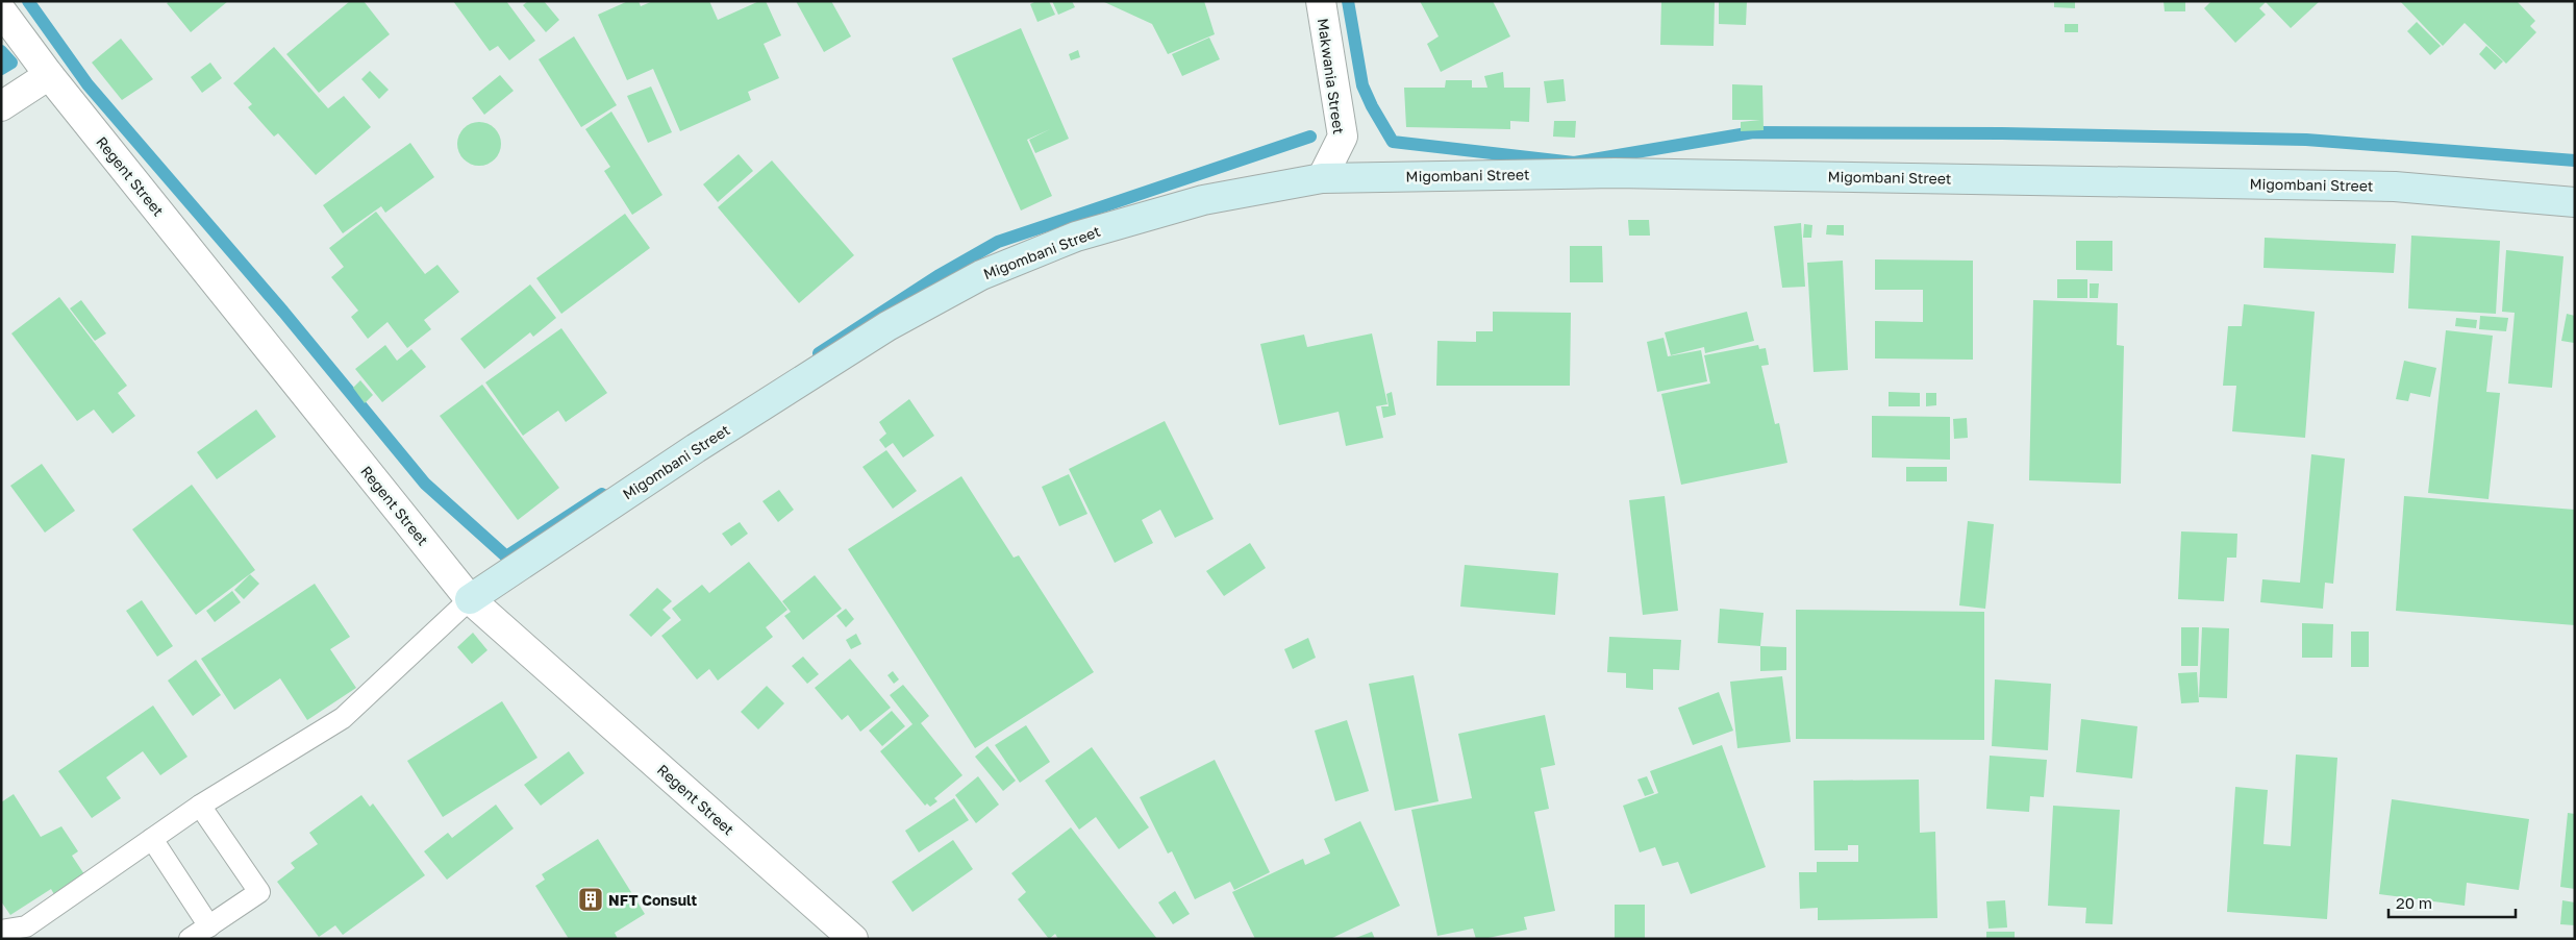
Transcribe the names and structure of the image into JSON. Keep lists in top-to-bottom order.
{
  "streets": {
    "main road": ["Migombani Street"],
    "street": ["Makwania Street", "Regent Street"]
  },
  "crossings": [
    ["Makwania Street", "Migombani Street"],
    ["Migombani Street", "Regent Street"]
  ],
  "places": {
    "building": ["NFT Consult"]
  },
  "scale_bar": "20 m"
}
